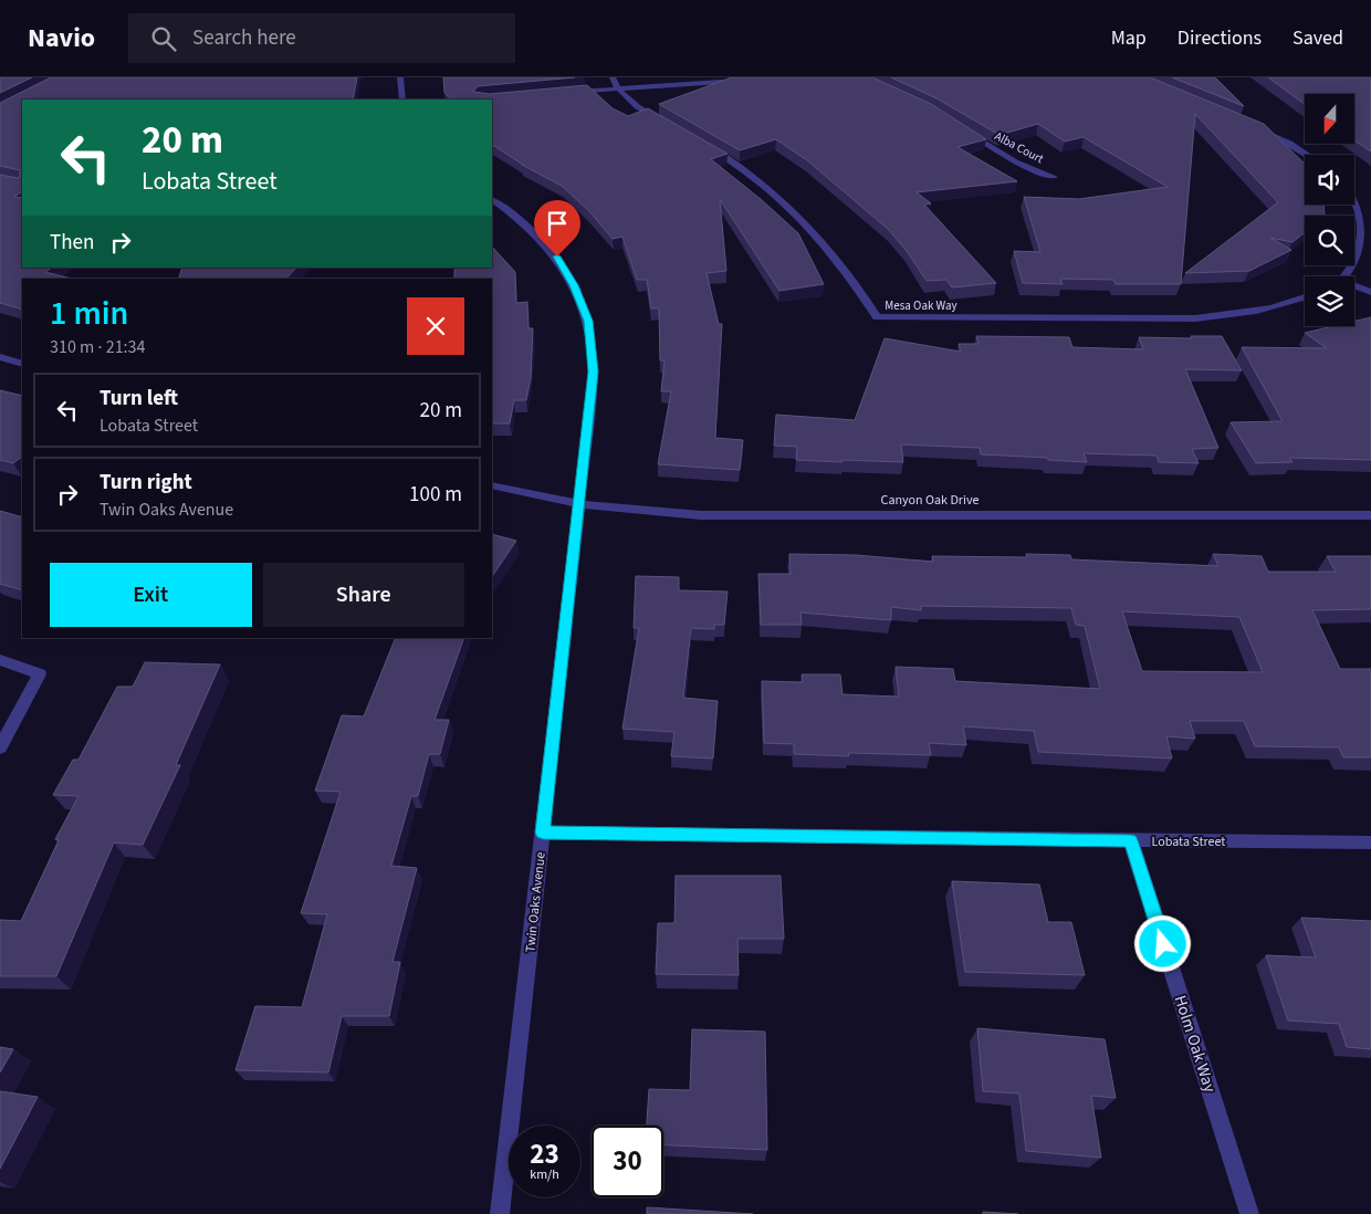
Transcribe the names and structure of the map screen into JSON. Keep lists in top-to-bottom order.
{
  "streets": {
    "street": [
      "Alba Court",
      "Mesa Oak Way",
      "Canyon Oak Drive",
      "Lobata Street",
      "Twin Oaks Avenue",
      "Holm Oak Way"
    ]
  },
  "crossings": [
    ["Canyon Oak Drive", "Twin Oaks Avenue"],
    ["Lobata Street", "Twin Oaks Avenue"],
    ["Lobata Street", "Holm Oak Way"]
  ],
  "north": "bottom",
  "page": {
    "header": "Navio",
    "search": "Search here",
    "nav": ["Map", "Directions", "Saved"],
    "turn": ["20 m", "Lobata Street"],
    "then": "Then",
    "heading": ["1 min", "310 m · 21:34"],
    "list": [
      {
        "name": "Turn left",
        "note": "Lobata Street",
        "value": "20 m"
      },
      {
        "name": "Turn right",
        "note": "Twin Oaks Avenue",
        "value": "100 m"
      }
    ],
    "buttons": ["Exit", "Share"],
    "speed": "23 km/h",
    "limit": "30"
  }
}
